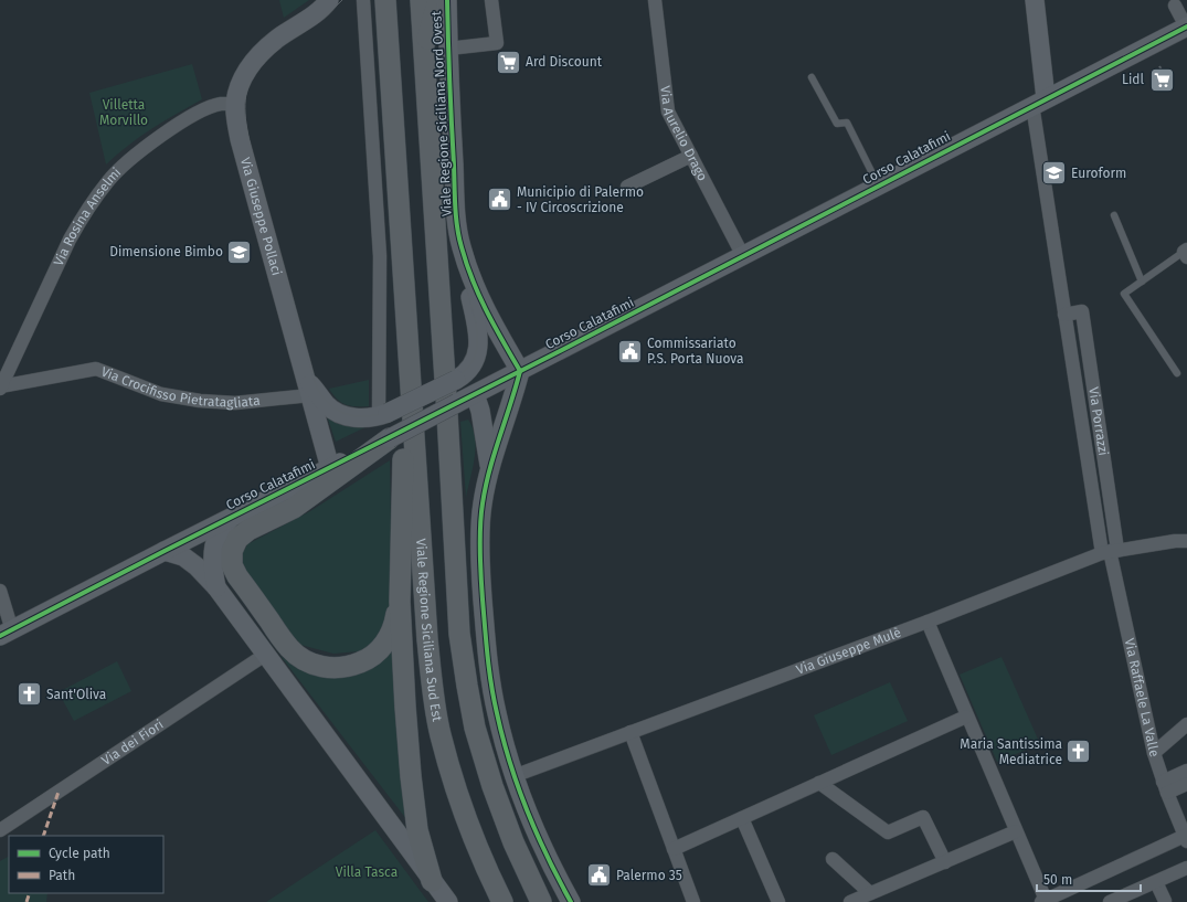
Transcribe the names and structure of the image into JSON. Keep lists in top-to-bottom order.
{
  "streets": {
    "main road": ["Viale Regione Siciliana Nord Ovest", "Viale Regione Siciliana Sud Est"],
    "street": [
      "Via Aurelio Drago",
      "Corso Calatafimi",
      "Via Giuseppe Pollaci",
      "Via Rosina Anselmi",
      "Via Crocifisso Pietratagliata",
      "Via Porrazzi",
      "Via Giuseppe Mulè",
      "Via Raffaele La Valle",
      "Via dei Fiori"
    ]
  },
  "crossings": [
    ["Viale Regione Siciliana Nord Ovest", "Corso Calatafimi"],
    ["Via Aurelio Drago", "Corso Calatafimi"],
    ["Corso Calatafimi", "Via Giuseppe Pollaci"],
    ["Corso Calatafimi", "Via Porrazzi"],
    ["Via Giuseppe Pollaci", "Via Rosina Anselmi"],
    ["Via Giuseppe Pollaci", "Via Crocifisso Pietratagliata"],
    ["Via Rosina Anselmi", "Via Crocifisso Pietratagliata"],
    ["Via Porrazzi", "Via Giuseppe Mulè"],
    ["Via Porrazzi", "Via Raffaele La Valle"],
    ["Via Giuseppe Mulè", "Via Raffaele La Valle"]
  ],
  "parks": ["Villetta Morvillo", "Villa Tasca"],
  "places": {
    "supermarket": ["Ard Discount", "Lidl"],
    "school or university": ["Euroform", "Dimensione Bimbo"],
    "public building": ["Municipio di Palermo - IV Circoscrizione", "Commissariato P.S. Porta Nuova", "Palermo 35"],
    "church": ["Sant'Oliva", "Maria Santissima Mediatrice"]
  },
  "legend": ["Cycle path", "Path"],
  "scale_bar": "50 m"
}
